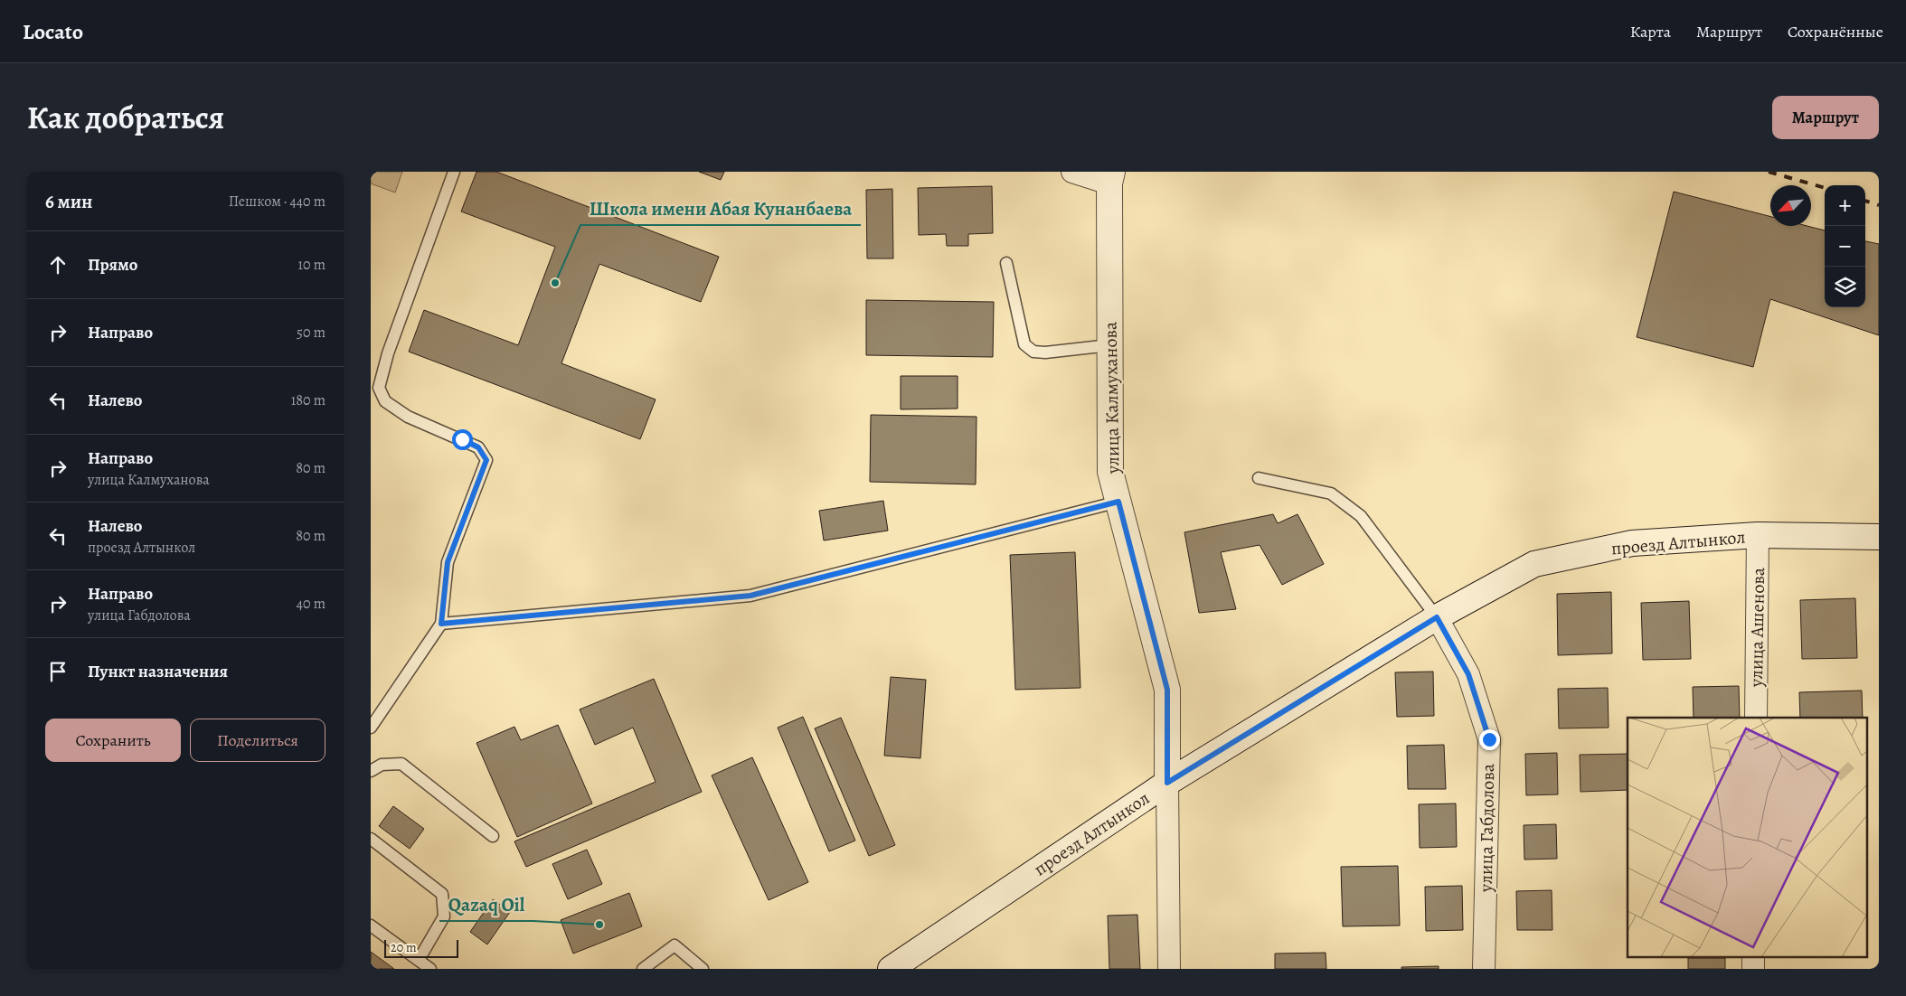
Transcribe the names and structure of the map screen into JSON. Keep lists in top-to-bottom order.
{
  "streets": {
    "main road": ["улица Калмуханова", "проезд Алтынкол"],
    "street": ["улица Ашенова", "улица Габдолова"]
  },
  "crossings": [
    ["улица Калмуханова", "проезд Алтынкол"],
    ["проезд Алтынкол", "улица Ашенова"],
    ["проезд Алтынкол", "улица Габдолова"]
  ],
  "places": ["Школа имени Абая Кунанбаева", "Qazaq Oil"],
  "scale_bar": "20 m",
  "north": "bottom left",
  "page": {
    "header": "Locato",
    "nav": ["Карта", "Маршрут", "Сохранённые"],
    "title": "Как добраться",
    "buttons": [
      "Маршрут",
      ["Сохранить", "Поделиться"]
    ],
    "heading": ["6 мин", "Пешком · 440 m"],
    "map_buttons": ["+", "−"],
    "list": [
      ["Прямо", "10 m"],
      ["Направо", "50 m"],
      ["Налево", "180 m"],
      ["Направо", "улица Калмуханова", "80 m"],
      ["Налево", "проезд Алтынкол", "80 m"],
      ["Направо", "улица Габдолова", "40 m"],
      "Пункт назначения"
    ],
    "scale": "20 m"
  }
}
